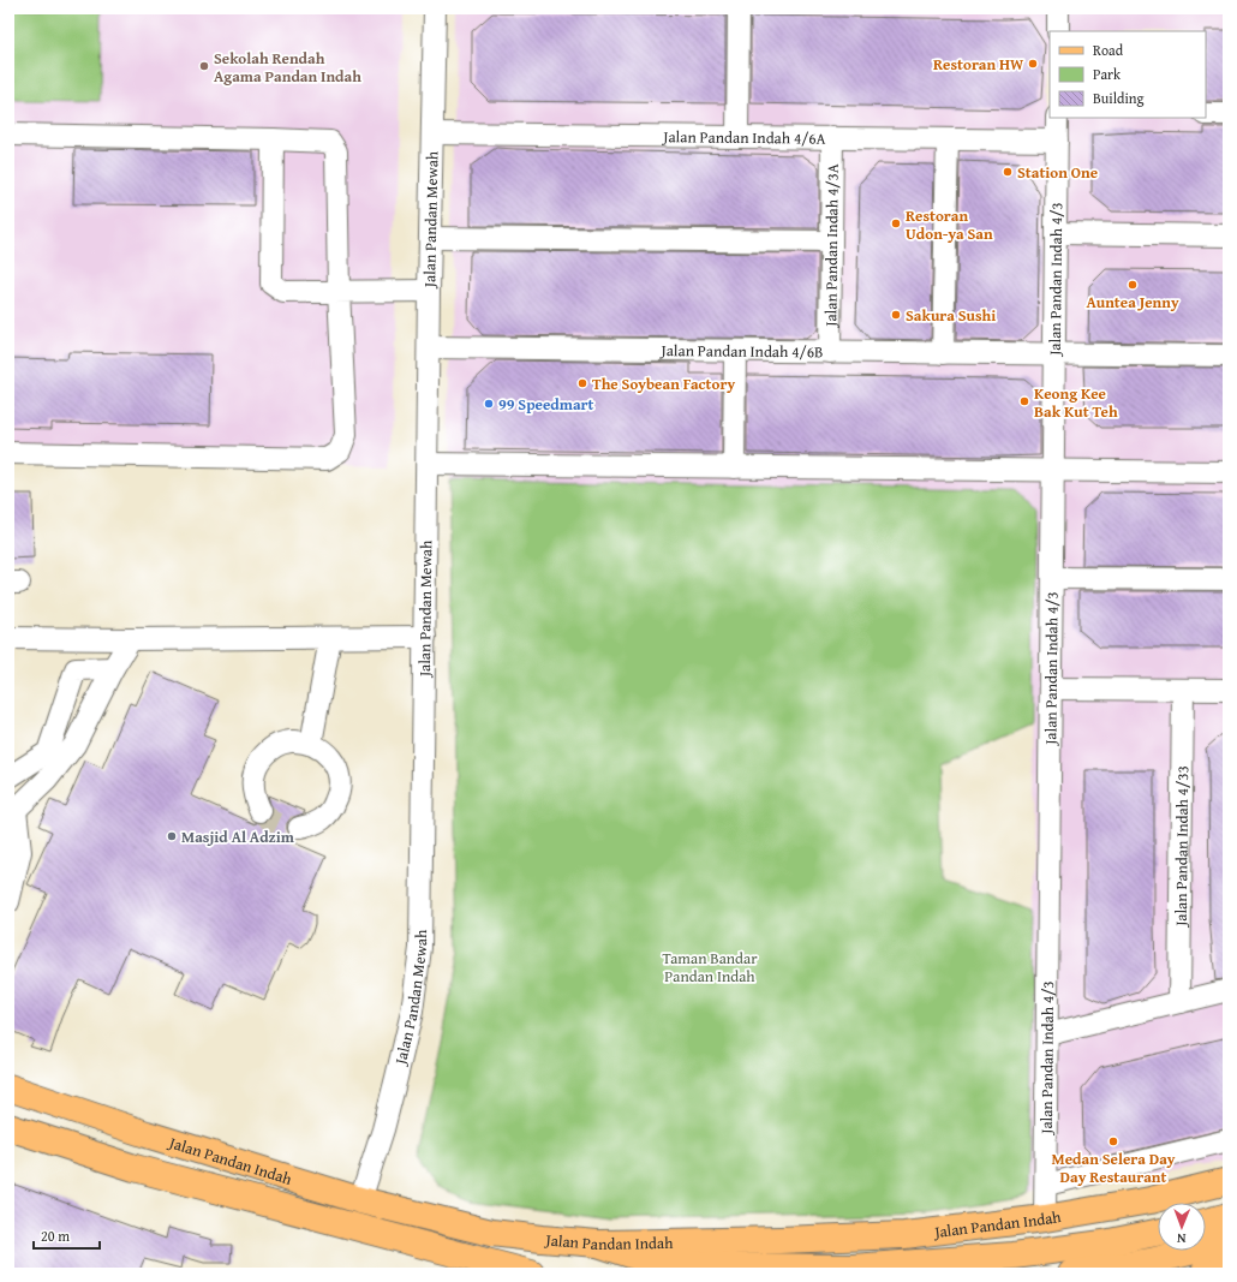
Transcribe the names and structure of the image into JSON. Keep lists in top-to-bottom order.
{
  "streets": {
    "main road": ["Jalan Pandan Indah"],
    "street": [
      "Jalan Pandan Indah 4/6A",
      "Jalan Pandan Mewah",
      "Jalan Pandan Indah 4/3A",
      "Jalan Pandan Indah 4/3",
      "Jalan Pandan Indah 4/6B",
      "Jalan Pandan Indah 4/33"
    ]
  },
  "crossings": [
    ["Jalan Pandan Indah 4/6A", "Jalan Pandan Mewah"],
    ["Jalan Pandan Indah 4/6A", "Jalan Pandan Indah 4/3A"],
    ["Jalan Pandan Indah 4/6A", "Jalan Pandan Indah 4/3"],
    ["Jalan Pandan Mewah", "Jalan Pandan Indah 4/6B"],
    ["Jalan Pandan Mewah", "Jalan Pandan Indah"],
    ["Jalan Pandan Indah 4/3A", "Jalan Pandan Indah 4/6B"],
    ["Jalan Pandan Indah 4/3", "Jalan Pandan Indah 4/6B"],
    ["Jalan Pandan Indah 4/3", "Jalan Pandan Indah"]
  ],
  "parks": ["Taman Bandar Pandan Indah"],
  "places": [
    "Restoran HW",
    "Sekolah Rendah Agama Pandan Indah",
    "Station One",
    "Restoran Udon-ya San",
    "Auntea Jenny",
    "Sakura Sushi",
    "The Soybean Factory",
    "Keong Kee Bak Kut Teh",
    "99 Speedmart",
    "Masjid Al Adzim",
    "Medan Selera Day Day Restaurant"
  ],
  "legend": ["Road", "Park", "Building"],
  "scale_bar": "20 m",
  "north": "bottom"
}
